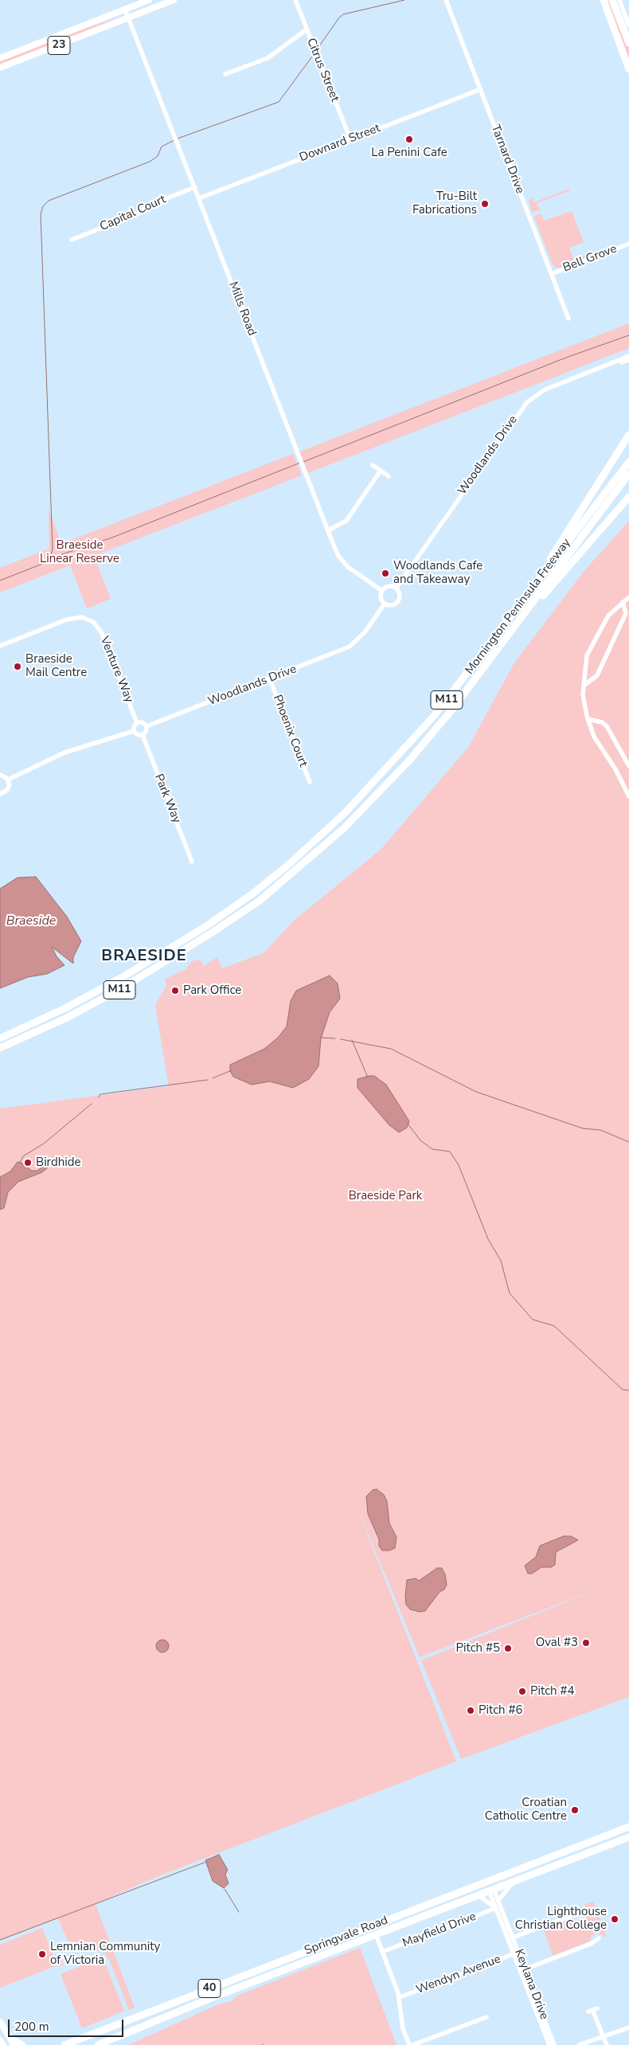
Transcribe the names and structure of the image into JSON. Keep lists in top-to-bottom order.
{
  "streets": {
    "highway": [
      "Mornington Peninsula Freeway",
      "M11",
      "Springvale Road",
      "Keylana Drive",
      "40"
    ],
    "main road": ["23"],
    "street": [
      "Citrus Street",
      "Downard Street",
      "Tarnard Drive",
      "Capital Court",
      "Bell Grove",
      "Mills Road",
      "Woodlands Drive",
      "Venture Way",
      "Phoenix Court",
      "Park Way",
      "Mayfield Drive",
      "Wendyn Avenue"
    ]
  },
  "crossings": [
    ["23", "Mills Road"],
    ["Citrus Street", "Downard Street"],
    ["Downard Street", "Tarnard Drive"],
    ["Downard Street", "Mills Road"],
    ["Tarnard Drive", "Bell Grove"],
    ["Capital Court", "Mills Road"],
    ["Mills Road", "Woodlands Drive"],
    ["Woodlands Drive", "Venture Way"],
    ["Woodlands Drive", "Phoenix Court"],
    ["Woodlands Drive", "Park Way"],
    ["Venture Way", "Park Way"],
    ["Mayfield Drive", "Keylana Drive"],
    ["Springvale Road", "Keylana Drive"],
    ["Wendyn Avenue", "Keylana Drive"]
  ],
  "districts": ["BRAESIDE"],
  "water": ["Braeside"],
  "parks": ["Braeside Linear Reserve", "Braeside Park"],
  "places": [
    "La Penini Cafe",
    "Tru-Bilt Fabrications",
    "Woodlands Cafe and Takeaway",
    "Braeside Mail Centre",
    "Park Office",
    "Birdhide",
    "Oval #3",
    "Pitch #5",
    "Pitch #4",
    "Pitch #6",
    "Croatian Catholic Centre",
    "Lighthouse Christian College",
    "Lemnian Community of Victoria"
  ],
  "scale_bar": "200 m"
}
